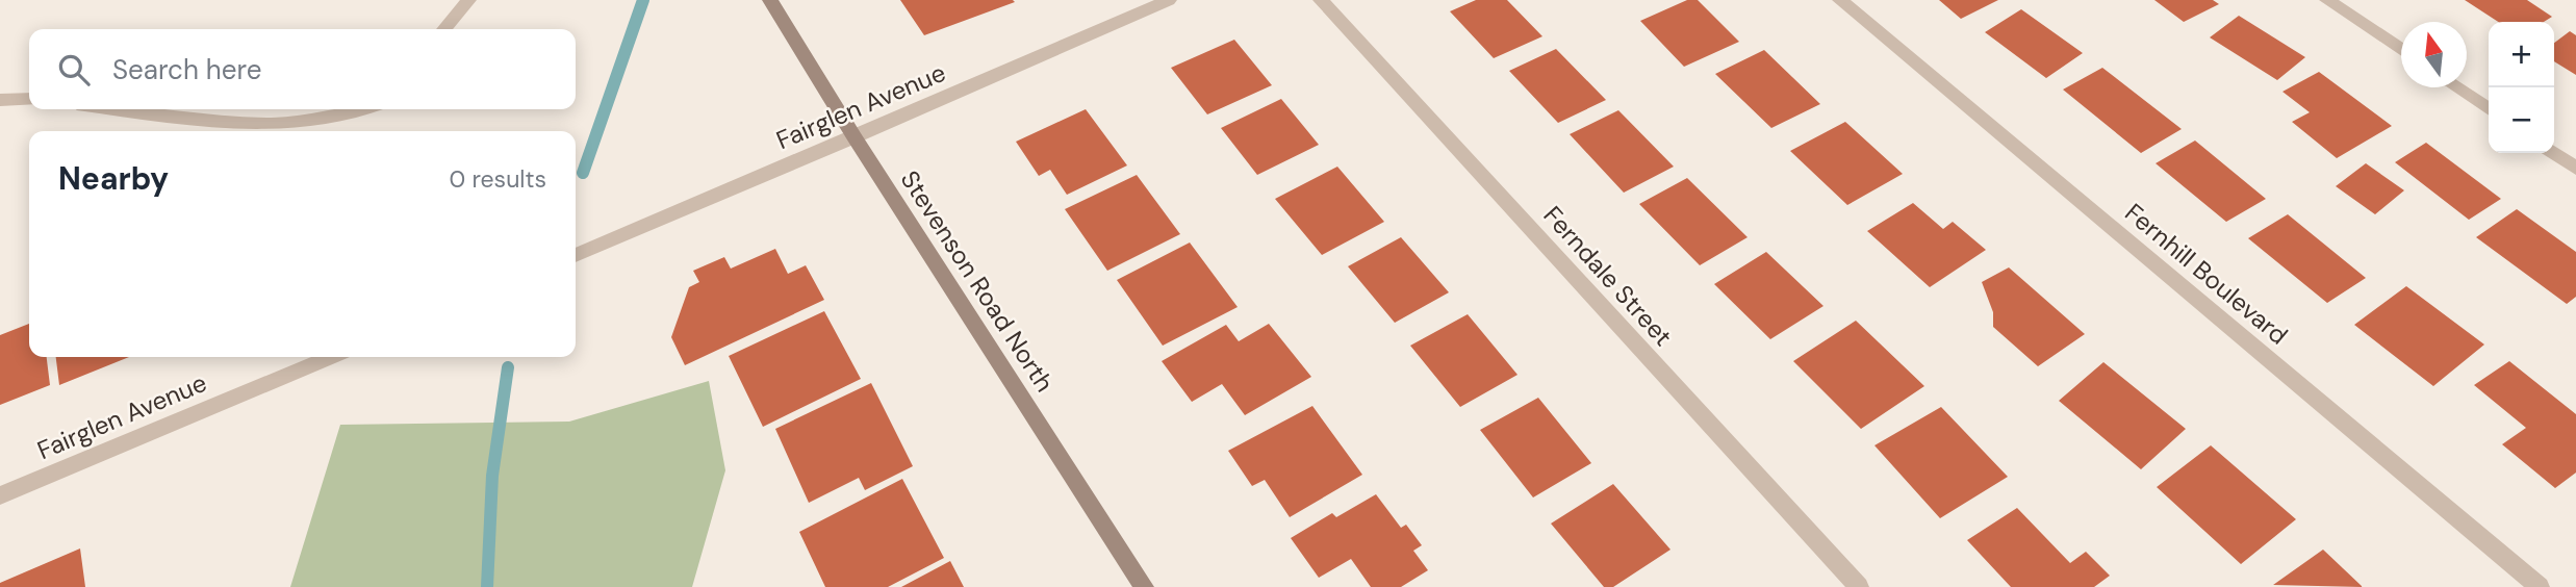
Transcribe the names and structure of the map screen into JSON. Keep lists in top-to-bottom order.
{
  "streets": {
    "street": [
      "Fairglen Avenue",
      "Fernhill Boulevard",
      "Ferndale Street",
      "Stevenson Road North"
    ]
  },
  "crossings": [
    ["Fairglen Avenue", "Stevenson Road North"]
  ],
  "north": "top",
  "page": {
    "map_buttons": ["+", "−"],
    "search": "Search here",
    "heading": ["Nearby", "0 results"]
  }
}
